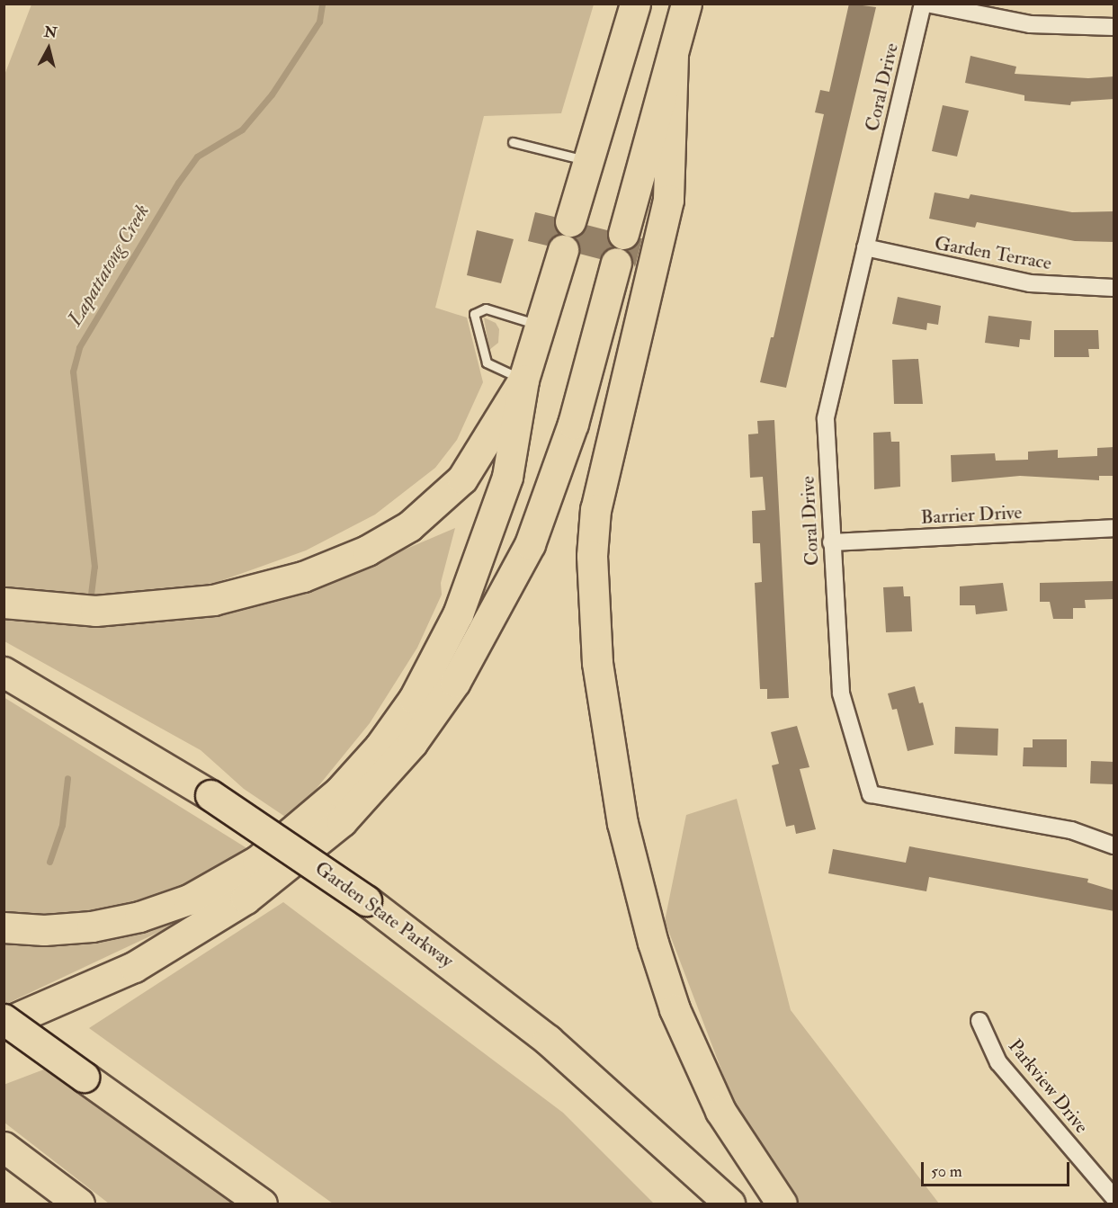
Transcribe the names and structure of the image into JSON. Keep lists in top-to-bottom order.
{
  "streets": {
    "highway": ["Garden State Parkway"],
    "street": [
      "Coral Drive",
      "Garden Terrace",
      "Barrier Drive",
      "Parkview Drive"
    ]
  },
  "crossings": [
    ["Coral Drive", "Garden Terrace"],
    ["Coral Drive", "Barrier Drive"]
  ],
  "water": ["Lapattatong Creek"],
  "scale_bar": "50 m",
  "north": "top"
}
